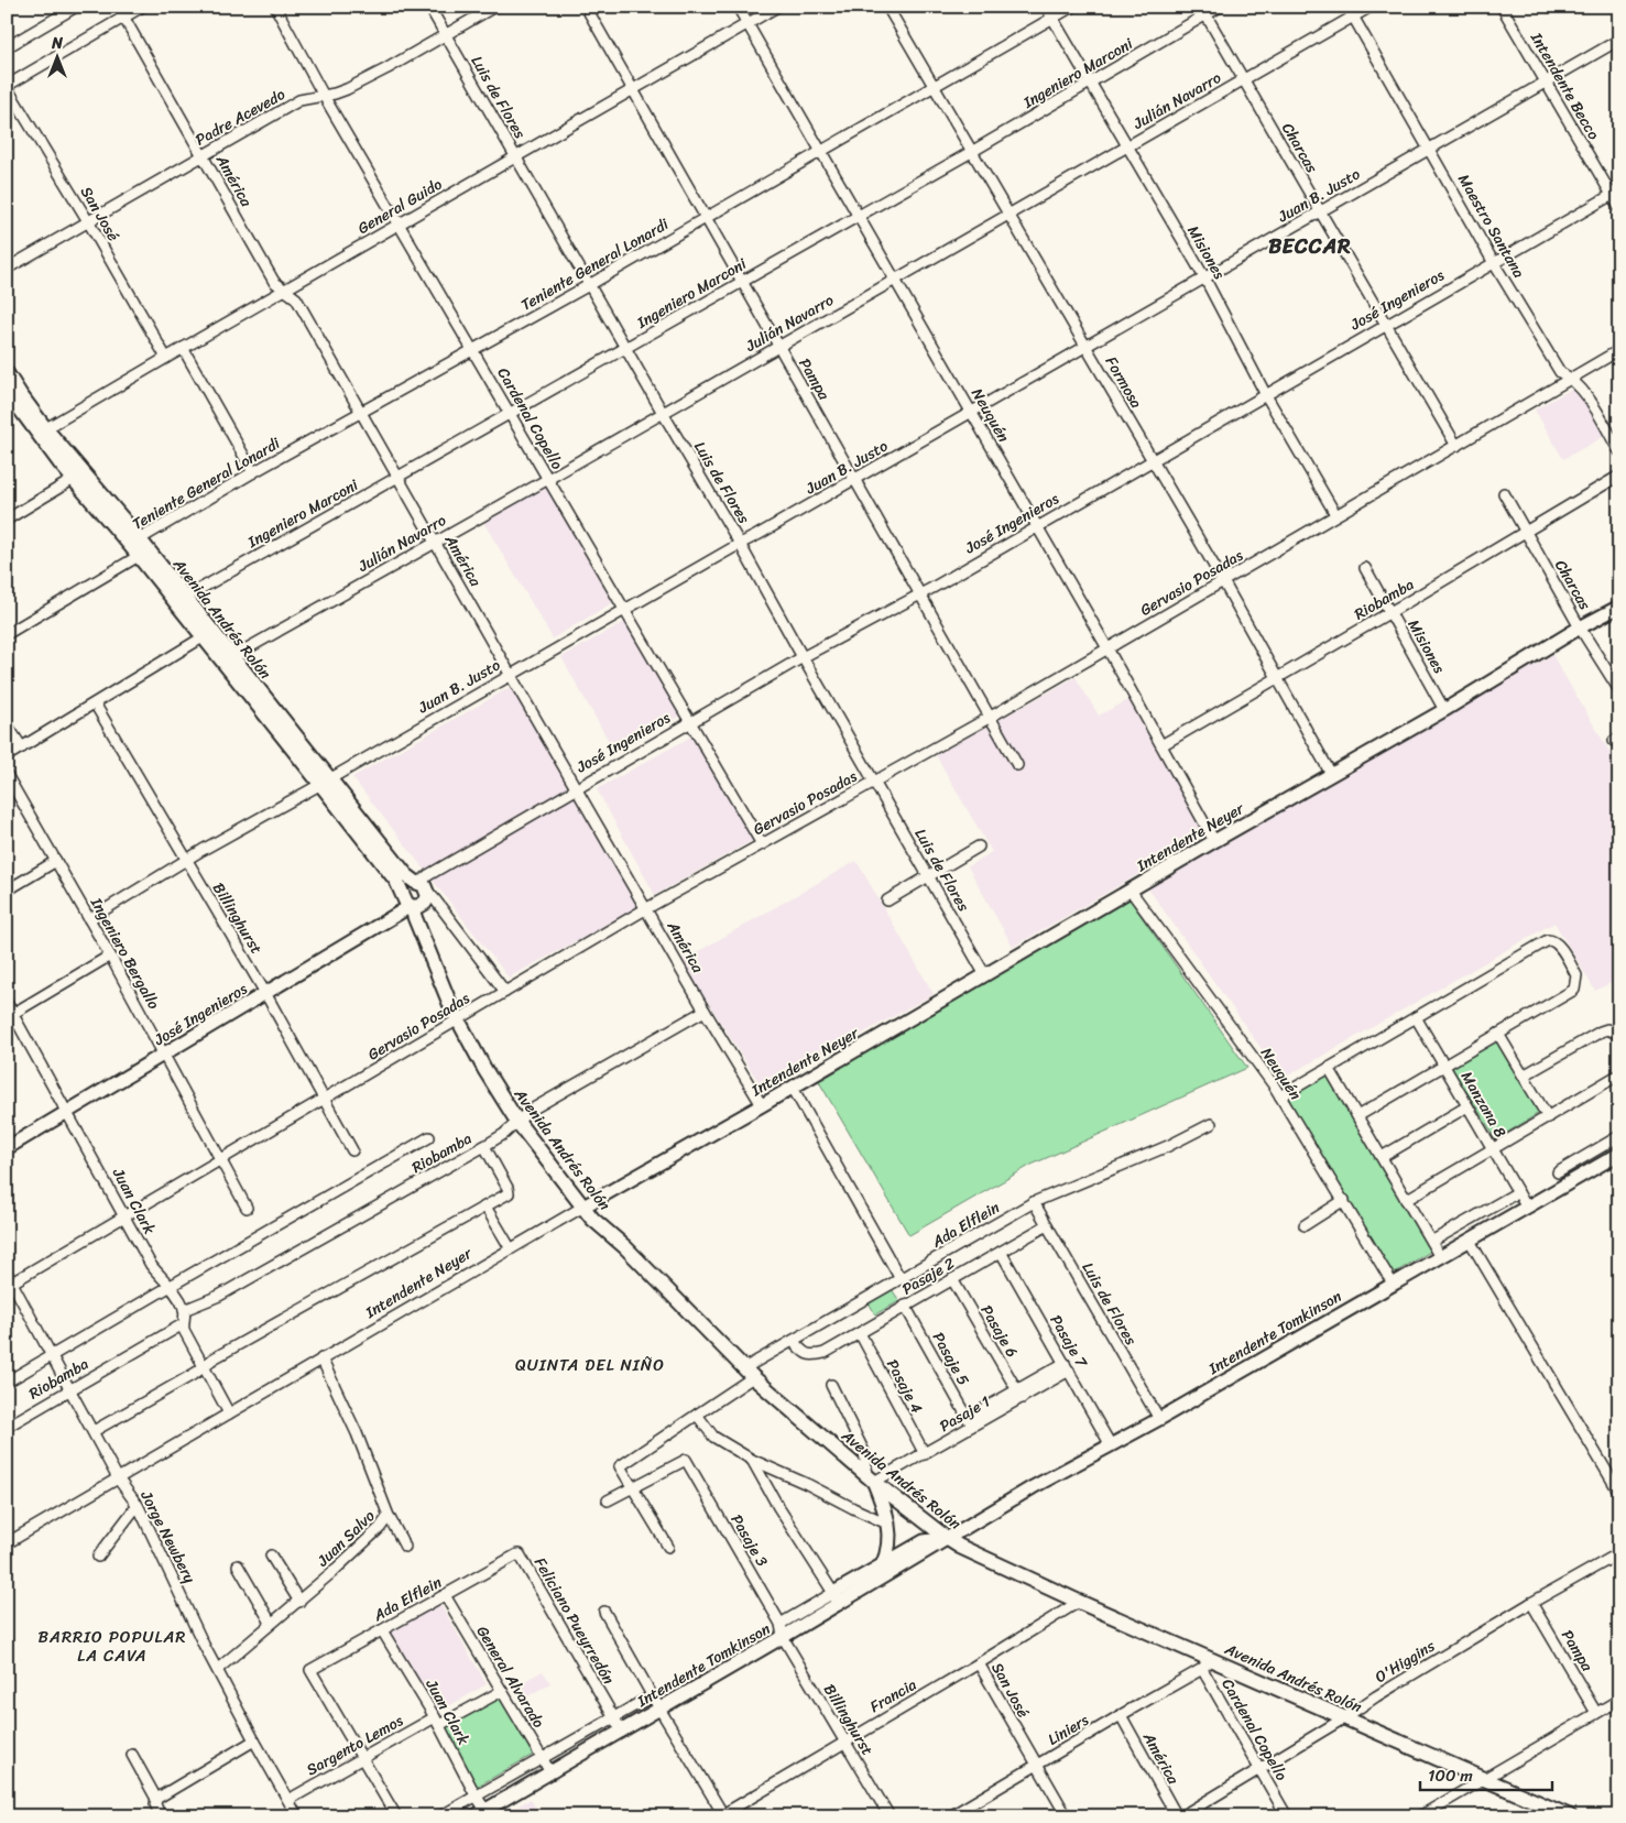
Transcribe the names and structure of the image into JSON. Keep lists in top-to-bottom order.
{
  "streets": {
    "main road": ["Avenida Andrés Rolón"],
    "street": [
      "Ingeniero Marconi",
      "Intendente Becco",
      "Luis de Flores",
      "Julián Navarro",
      "Padre Acevedo",
      "Charcas",
      "América",
      "Juan B. Justo",
      "General Guido",
      "San José",
      "Maestro Santana",
      "Misiones",
      "Teniente General Lonardi",
      "José Ingenieros",
      "Pampa",
      "Formosa",
      "Neuquén",
      "Cardenal Copello",
      "Gervasio Posadas",
      "Riobamba",
      "Intendente Neyer",
      "Billinghurst",
      "Ingeniero Bergallo",
      "Manzana 8",
      "Juan Clark",
      "Ada Elflein",
      "Pasaje 2",
      "Pasaje 6",
      "Intendente Tomkinson",
      "Pasaje 7",
      "Pasaje 5",
      "Pasaje 4",
      "Pasaje 1",
      "Jorge Newbery",
      "Juan Salvo",
      "Pasaje 3",
      "Feliciano Pueyrredón",
      "O'Higgins",
      "General Alvarado",
      "Francia",
      "Liniers",
      "Sargento Lemos"
    ]
  },
  "crossings": [
    ["Ingeniero Marconi", "Luis de Flores"],
    ["Ingeniero Marconi", "Charcas"],
    ["Ingeniero Marconi", "América"],
    ["Ingeniero Marconi", "Misiones"],
    ["Ingeniero Marconi", "Pampa"],
    ["Ingeniero Marconi", "Formosa"],
    ["Ingeniero Marconi", "Neuquén"],
    ["Ingeniero Marconi", "Cardenal Copello"],
    ["Ingeniero Marconi", "Avenida Andrés Rolón"],
    ["Intendente Becco", "Juan B. Justo"],
    ["Intendente Becco", "José Ingenieros"],
    ["Luis de Flores", "Julián Navarro"],
    ["Luis de Flores", "Padre Acevedo"],
    ["Luis de Flores", "Juan B. Justo"],
    ["Luis de Flores", "General Guido"],
    ["Luis de Flores", "Teniente General Lonardi"],
    ["Luis de Flores", "José Ingenieros"],
    ["Luis de Flores", "Gervasio Posadas"],
    ["Luis de Flores", "Intendente Neyer"],
    ["Luis de Flores", "Ada Elflein"],
    ["Luis de Flores", "Pasaje 2"],
    ["Luis de Flores", "Intendente Tomkinson"],
    ["Julián Navarro", "Charcas"],
    ["Julián Navarro", "América"],
    ["Julián Navarro", "Maestro Santana"],
    ["Julián Navarro", "Misiones"],
    ["Julián Navarro", "Pampa"],
    ["Julián Navarro", "Formosa"],
    ["Julián Navarro", "Neuquén"],
    ["Julián Navarro", "Cardenal Copello"],
    ["Julián Navarro", "Avenida Andrés Rolón"],
    ["Padre Acevedo", "América"],
    ["Padre Acevedo", "San José"],
    ["Padre Acevedo", "Cardenal Copello"],
    ["Charcas", "Juan B. Justo"],
    ["Charcas", "José Ingenieros"],
    ["Charcas", "Gervasio Posadas"],
    ["Charcas", "Riobamba"],
    ["Charcas", "Intendente Neyer"],
    ["América", "Juan B. Justo"],
    ["América", "General Guido"],
    ["América", "Teniente General Lonardi"],
    ["América", "José Ingenieros"],
    ["América", "Gervasio Posadas"],
    ["América", "Riobamba"],
    ["América", "Intendente Neyer"],
    ["América", "O'Higgins"],
    ["América", "Liniers"],
    ["Juan B. Justo", "Maestro Santana"],
    ["Juan B. Justo", "Misiones"],
    ["Juan B. Justo", "Pampa"],
    ["Juan B. Justo", "Formosa"],
    ["Juan B. Justo", "Neuquén"],
    ["Juan B. Justo", "Cardenal Copello"],
    ["Juan B. Justo", "Avenida Andrés Rolón"],
    ["Juan B. Justo", "Billinghurst"],
    ["Juan B. Justo", "Ingeniero Bergallo"],
    ["General Guido", "San José"],
    ["General Guido", "Pampa"],
    ["General Guido", "Neuquén"],
    ["General Guido", "Cardenal Copello"],
    ["General Guido", "Avenida Andrés Rolón"],
    ["San José", "Francia"],
    ["San José", "Liniers"],
    ["Maestro Santana", "José Ingenieros"],
    ["Maestro Santana", "Gervasio Posadas"],
    ["Misiones", "Teniente General Lonardi"],
    ["Misiones", "José Ingenieros"],
    ["Misiones", "Gervasio Posadas"],
    ["Misiones", "Riobamba"],
    ["Misiones", "Intendente Neyer"],
    ["Teniente General Lonardi", "Pampa"],
    ["Teniente General Lonardi", "Formosa"],
    ["Teniente General Lonardi", "Neuquén"],
    ["Teniente General Lonardi", "Cardenal Copello"],
    ["Teniente General Lonardi", "Avenida Andrés Rolón"],
    ["José Ingenieros", "Pampa"],
    ["José Ingenieros", "Formosa"],
    ["José Ingenieros", "Neuquén"],
    ["José Ingenieros", "Cardenal Copello"],
    ["José Ingenieros", "Avenida Andrés Rolón"],
    ["José Ingenieros", "Billinghurst"],
    ["José Ingenieros", "Ingeniero Bergallo"],
    ["José Ingenieros", "Juan Clark"],
    ["Pampa", "Gervasio Posadas"],
    ["Pampa", "O'Higgins"],
    ["Formosa", "Gervasio Posadas"],
    ["Formosa", "Riobamba"],
    ["Formosa", "Intendente Neyer"],
    ["Neuquén", "Gervasio Posadas"],
    ["Neuquén", "Riobamba"],
    ["Neuquén", "Intendente Neyer"],
    ["Neuquén", "Intendente Tomkinson"],
    ["Cardenal Copello", "Gervasio Posadas"],
    ["Cardenal Copello", "Avenida Andrés Rolón"],
    ["Cardenal Copello", "O'Higgins"],
    ["Cardenal Copello", "Liniers"],
    ["Gervasio Posadas", "Avenida Andrés Rolón"],
    ["Gervasio Posadas", "Billinghurst"],
    ["Gervasio Posadas", "Ingeniero Bergallo"],
    ["Gervasio Posadas", "Juan Clark"],
    ["Gervasio Posadas", "Jorge Newbery"],
    ["Riobamba", "Avenida Andrés Rolón"],
    ["Riobamba", "Juan Clark"],
    ["Riobamba", "Jorge Newbery"],
    ["Avenida Andrés Rolón", "Intendente Neyer"],
    ["Avenida Andrés Rolón", "Ada Elflein"],
    ["Avenida Andrés Rolón", "Intendente Tomkinson"],
    ["Avenida Andrés Rolón", "Pasaje 1"],
    ["Avenida Andrés Rolón", "O'Higgins"],
    ["Avenida Andrés Rolón", "Francia"],
    ["Avenida Andrés Rolón", "Liniers"],
    ["Intendente Neyer", "Jorge Newbery"],
    ["Intendente Neyer", "Juan Salvo"],
    ["Billinghurst", "Intendente Tomkinson"],
    ["Billinghurst", "Pasaje 3"],
    ["Billinghurst", "Francia"],
    ["Manzana 8", "Intendente Tomkinson"],
    ["Juan Clark", "Ada Elflein"],
    ["Juan Clark", "Intendente Tomkinson"],
    ["Juan Clark", "Sargento Lemos"],
    ["Ada Elflein", "Pasaje 2"],
    ["Ada Elflein", "Pasaje 3"],
    ["Ada Elflein", "Feliciano Pueyrredón"],
    ["Ada Elflein", "General Alvarado"],
    ["Ada Elflein", "Sargento Lemos"],
    ["Pasaje 2", "Pasaje 6"],
    ["Pasaje 2", "Pasaje 7"],
    ["Pasaje 2", "Pasaje 5"],
    ["Pasaje 2", "Pasaje 4"],
    ["Pasaje 6", "Pasaje 1"],
    ["Intendente Tomkinson", "Pasaje 7"],
    ["Intendente Tomkinson", "Pasaje 3"],
    ["Intendente Tomkinson", "Feliciano Pueyrredón"],
    ["Intendente Tomkinson", "General Alvarado"],
    ["Pasaje 7", "Pasaje 1"],
    ["Pasaje 5", "Pasaje 1"],
    ["Pasaje 4", "Pasaje 1"],
    ["Jorge Newbery", "Juan Salvo"],
    ["Jorge Newbery", "Sargento Lemos"],
    ["General Alvarado", "Sargento Lemos"]
  ],
  "districts": ["BECCAR", "QUINTA DEL NIÑO", "BARRIO POPULAR LA CAVA"],
  "scale_bar": "100 m",
  "north": "top"
}
